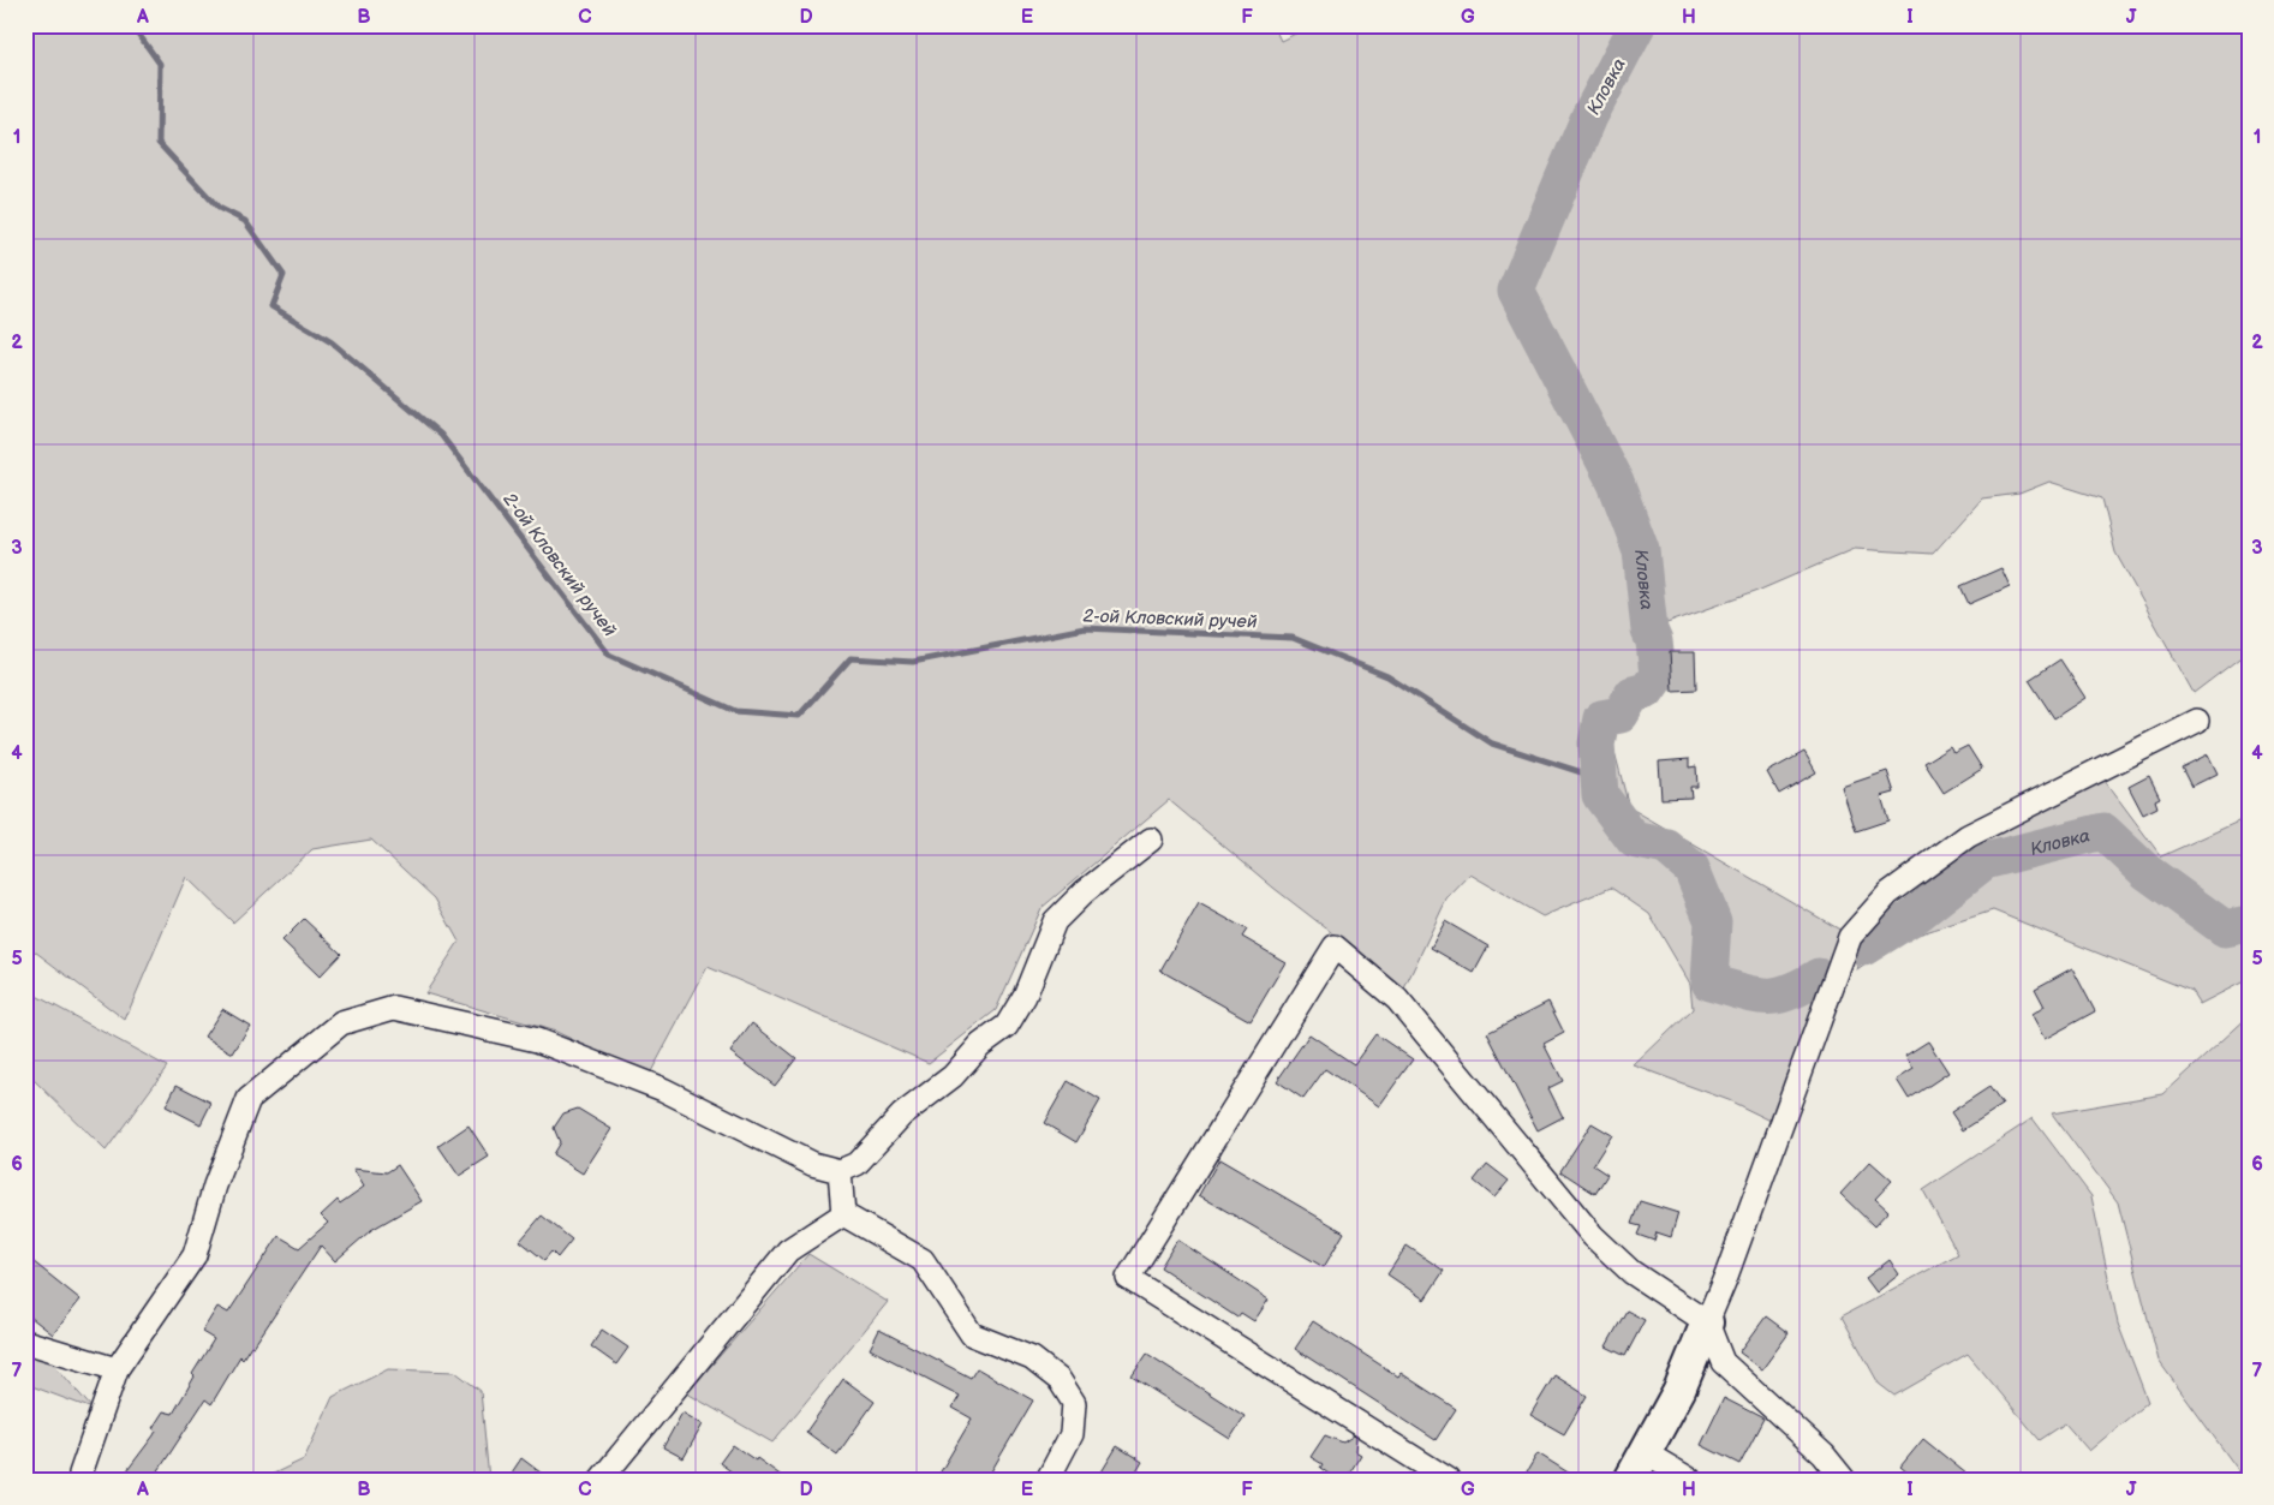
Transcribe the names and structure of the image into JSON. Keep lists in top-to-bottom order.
{
  "water": ["Кловка", "2-ой Кловский ручей"],
  "grid": {
    "columns": [
      "A",
      "B",
      "C",
      "D",
      "E",
      "F",
      "G",
      "H",
      "I",
      "J"
    ],
    "rows": [
      "1",
      "2",
      "3",
      "4",
      "5",
      "6",
      "7"
    ]
  }
}
